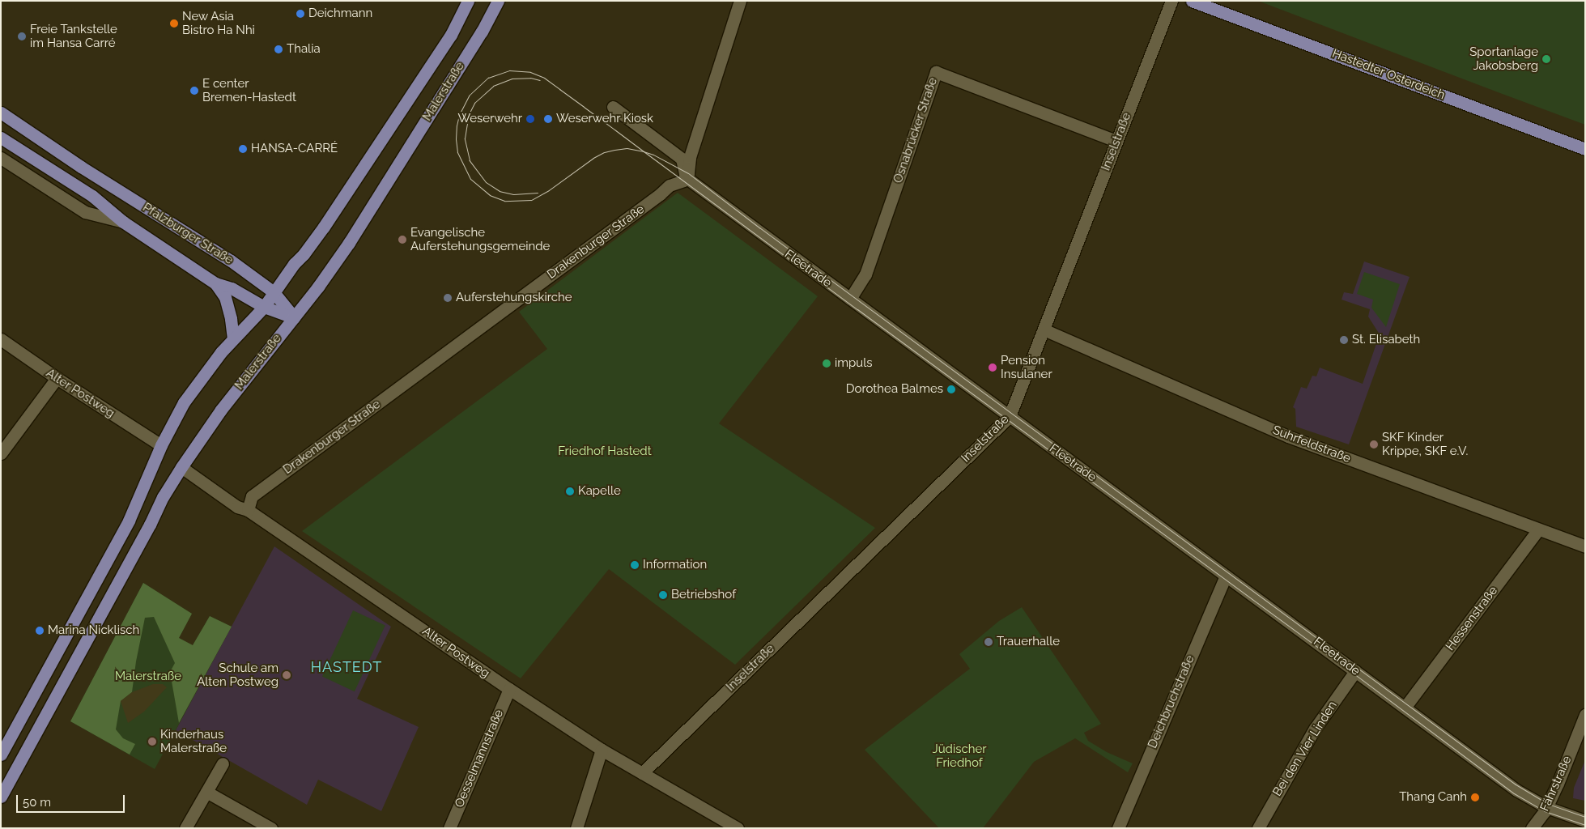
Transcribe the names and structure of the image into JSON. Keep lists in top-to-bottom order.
{
  "streets": {
    "main road": ["Hastedter Osterdeich", "Malerstraße", "Pfalzburger Straße"],
    "street": [
      "Osnabrücker Straße",
      "Inselstraße",
      "Drakenburger Straße",
      "Fleetrade",
      "Alter Postweg",
      "Suhrfeldstraße",
      "Hessenstraße",
      "Deichbruchstraße",
      "Bei den Vier Linden",
      "Oesselmannstraße",
      "Fährstraße"
    ]
  },
  "crossings": [
    ["Malerstraße", "Pfalzburger Straße"],
    ["Malerstraße", "Alter Postweg"],
    ["Osnabrücker Straße", "Inselstraße"],
    ["Osnabrücker Straße", "Fleetrade"],
    ["Inselstraße", "Fleetrade"],
    ["Inselstraße", "Alter Postweg"],
    ["Inselstraße", "Suhrfeldstraße"],
    ["Drakenburger Straße", "Fleetrade"],
    ["Drakenburger Straße", "Alter Postweg"],
    ["Fleetrade", "Hessenstraße"],
    ["Fleetrade", "Deichbruchstraße"],
    ["Fleetrade", "Bei den Vier Linden"],
    ["Fleetrade", "Fährstraße"],
    ["Alter Postweg", "Oesselmannstraße"],
    ["Suhrfeldstraße", "Hessenstraße"]
  ],
  "districts": ["HASTEDT"],
  "parks": ["Friedhof Hastedt", "Malerstraße", "Jüdischer Friedhof"],
  "places": [
    "Deichmann",
    "New Asia Bistro Ha Nhi",
    "Freie Tankstelle im Hansa Carré",
    "Thalia",
    "Sportanlage Jakobsberg",
    "E center Bremen-Hastedt",
    "Weserwehr",
    "Weserwehr Kiosk",
    "HANSA-CARRÉ",
    "Evangelische Auferstehungsgemeinde",
    "Auferstehungskirche",
    "St. Elisabeth",
    "impuls",
    "Pension Insulaner",
    "Dorothea Balmes",
    "SKF Kinder Krippe, SKF e.V.",
    "Kapelle",
    "Information",
    "Betriebshof",
    "Marina Nicklisch",
    "Trauerhalle",
    "Schule am Alten Postweg",
    "Kinderhaus Malerstraße",
    "Thang Canh"
  ],
  "scale_bar": "50 m"
}
